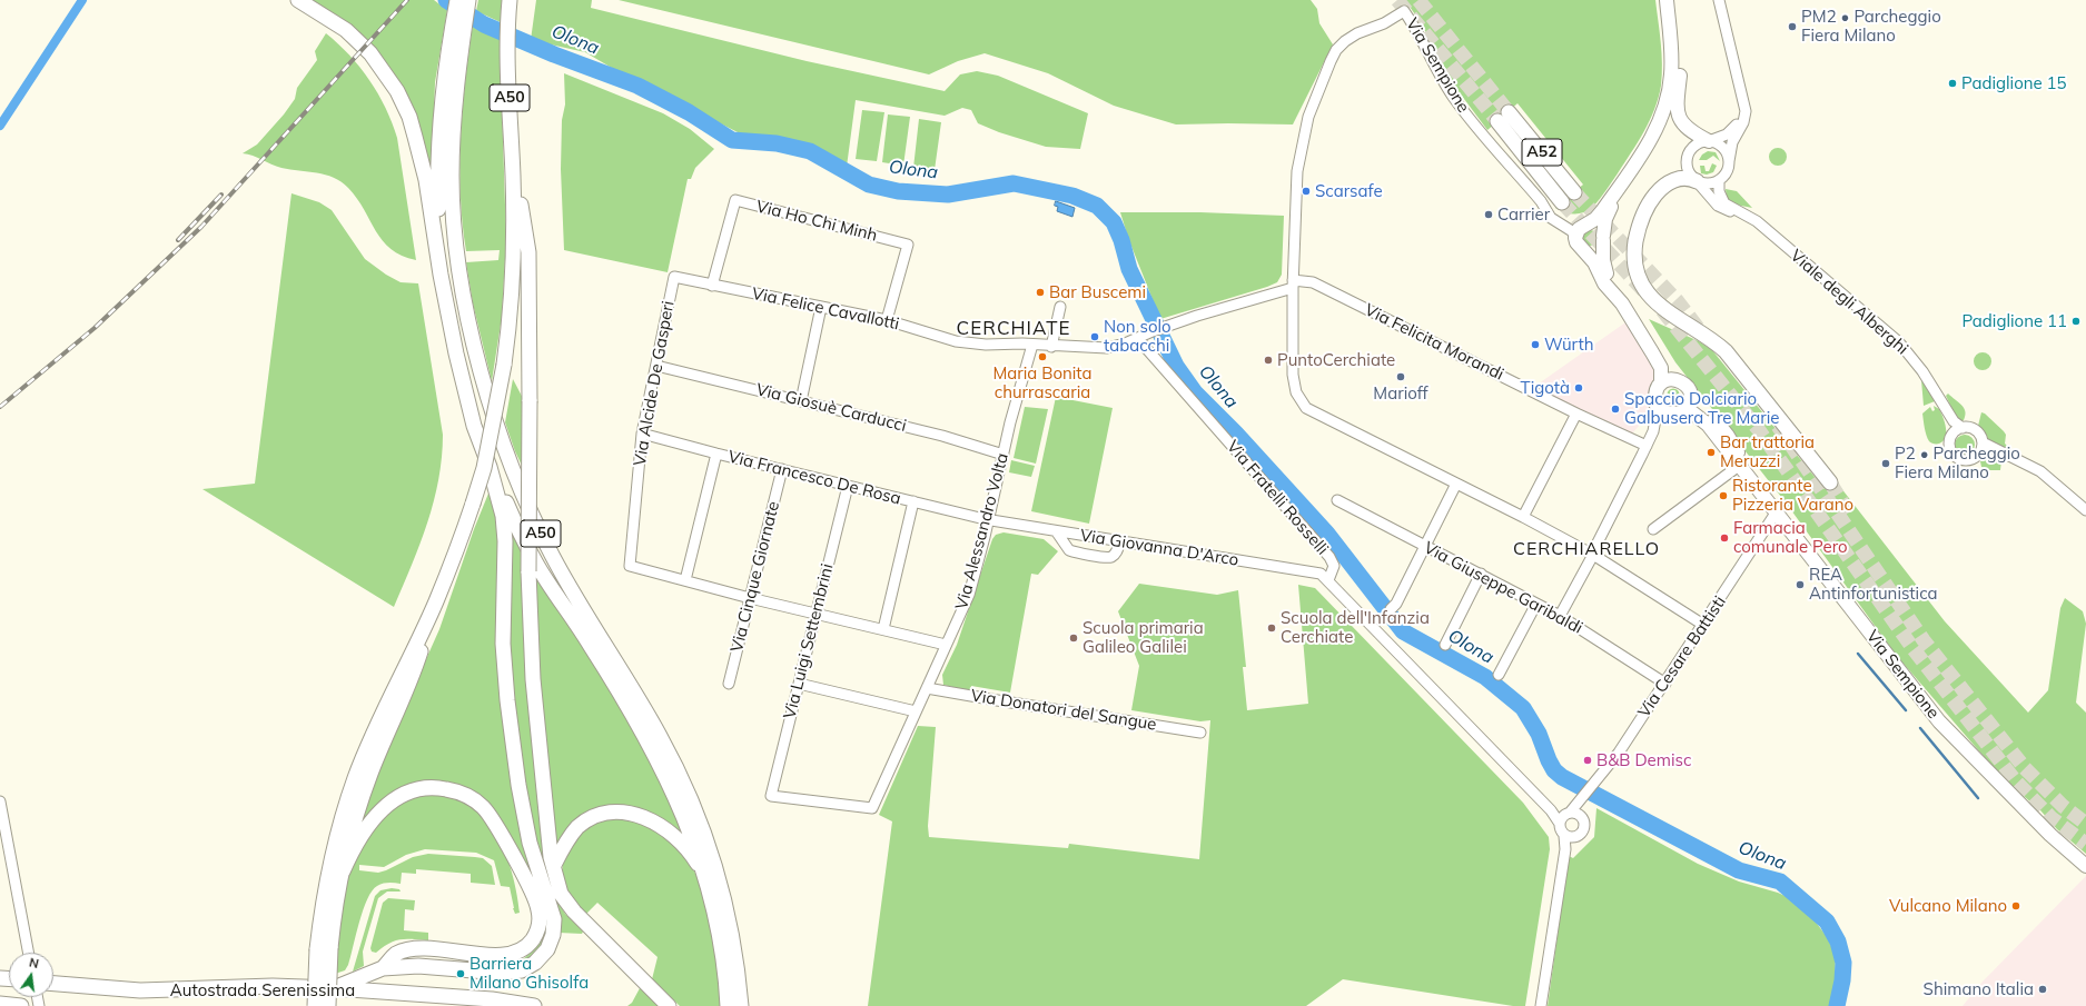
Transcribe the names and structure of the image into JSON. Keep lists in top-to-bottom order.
{
  "streets": {
    "highway": ["A50", "A52", "Autostrada Serenissima"],
    "main road": ["Via Sempione"],
    "street": [
      "Via Ho Chi Minh",
      "Viale degli Alberghi",
      "Via Felice Cavallotti",
      "Via Felicita Morandi",
      "Via Alcide De Gasperi",
      "Via Giosuè Carducci",
      "Via Francesco De Rosa",
      "Via Fratelli Rosselli",
      "Via Alessandro Volta",
      "Via Giovanna D'Arco",
      "Via Cinque Giornate",
      "Via Giuseppe Garibaldi",
      "Via Luigi Settembrini",
      "Via Cesare Battisti",
      "Via Donatori del Sangue"
    ]
  },
  "crossings": [
    ["Via Sempione", "Via Felice Cavallotti"],
    ["Via Sempione", "Via Felicita Morandi"],
    ["Via Sempione", "Via Cesare Battisti"],
    ["Via Ho Chi Minh", "Via Felice Cavallotti"],
    ["Via Felice Cavallotti", "Via Felicita Morandi"],
    ["Via Felice Cavallotti", "Via Alcide De Gasperi"],
    ["Via Felice Cavallotti", "Via Fratelli Rosselli"],
    ["Via Felice Cavallotti", "Via Alessandro Volta"],
    ["Via Alcide De Gasperi", "Via Giosuè Carducci"],
    ["Via Alcide De Gasperi", "Via Francesco De Rosa"],
    ["Via Alcide De Gasperi", "Via Alessandro Volta"],
    ["Via Alcide De Gasperi", "Via Cinque Giornate"],
    ["Via Alcide De Gasperi", "Via Luigi Settembrini"],
    ["Via Giosuè Carducci", "Via Alessandro Volta"],
    ["Via Francesco De Rosa", "Via Alessandro Volta"],
    ["Via Francesco De Rosa", "Via Giovanna D'Arco"],
    ["Via Francesco De Rosa", "Via Cinque Giornate"],
    ["Via Francesco De Rosa", "Via Luigi Settembrini"],
    ["Via Fratelli Rosselli", "Via Giovanna D'Arco"],
    ["Via Fratelli Rosselli", "Via Cesare Battisti"],
    ["Via Alessandro Volta", "Via Giovanna D'Arco"],
    ["Via Alessandro Volta", "Via Luigi Settembrini"],
    ["Via Alessandro Volta", "Via Donatori del Sangue"],
    ["Via Giuseppe Garibaldi", "Via Cesare Battisti"]
  ],
  "districts": ["CERCHIATE", "CERCHIARELLO"],
  "water": ["Olona"],
  "places": [
    "PM2 • Parcheggio Fiera Milano",
    "Padiglione 15",
    "Scarsafe",
    "Carrier",
    "Bar Buscemi",
    "Padiglione 11",
    "Non solo tabacchi",
    "Würth",
    "Maria Bonita churrascaria",
    "PuntoCerchiate",
    "Marioff",
    "Tigotà",
    "Spaccio Dolciario Galbusera Tre Marie",
    "Bar trattoria Meruzzi",
    "P2 • Parcheggio Fiera Milano",
    "Ristorante Pizzeria Varano",
    "Farmacia comunale Pero",
    "REA Antinfortunistica",
    "Scuola dell'Infanzia Cerchiate",
    "Scuola primaria Galileo Galilei",
    "B&B Demisc",
    "Vulcano Milano",
    "Barriera Milano Ghisolfa",
    "Shimano Italia"
  ],
  "north": "top"
}
